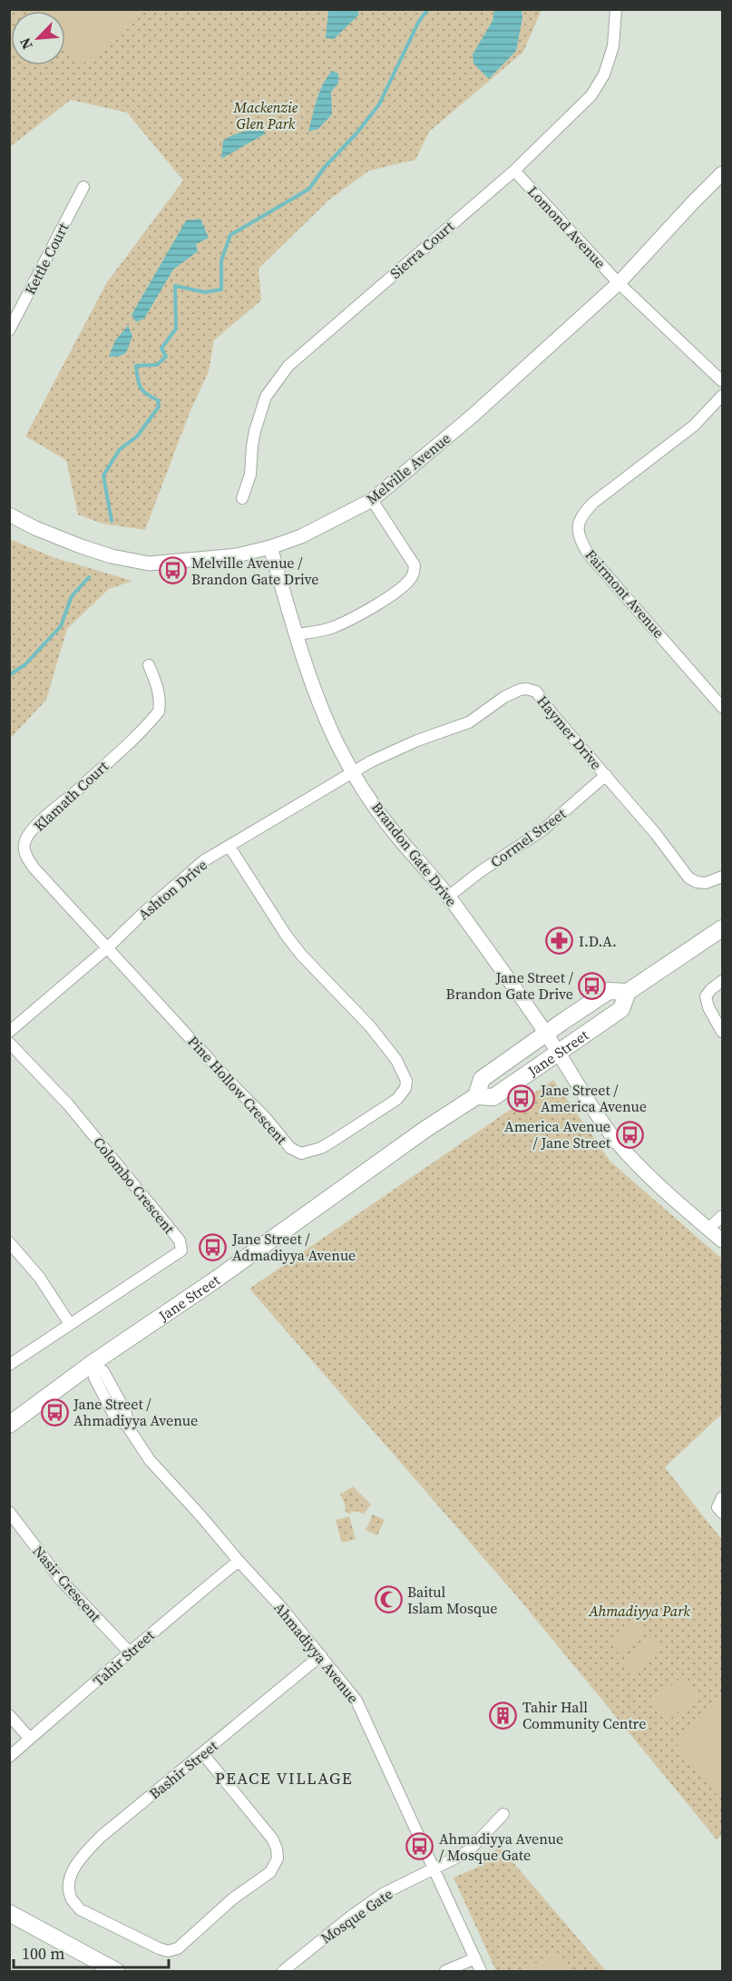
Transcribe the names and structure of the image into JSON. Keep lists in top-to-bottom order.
{
  "streets": {
    "main road": ["Jane Street"],
    "street": [
      "Lomond Avenue",
      "Sierra Court",
      "Kettle Court",
      "Melville Avenue",
      "Fairmont Avenue",
      "Haymer Drive",
      "Klamath Court",
      "Cormel Street",
      "Brandon Gate Drive",
      "Ashton Drive",
      "Pine Hollow Crescent",
      "Colombo Crescent",
      "Nasir Crescent",
      "Ahmadiyya Avenue",
      "Tahir Street",
      "Bashir Street",
      "Mosque Gate"
    ]
  },
  "crossings": [
    ["Lomond Avenue", "Sierra Court"],
    ["Lomond Avenue", "Melville Avenue"],
    ["Melville Avenue", "Brandon Gate Drive"],
    ["Haymer Drive", "Cormel Street"],
    ["Haymer Drive", "Brandon Gate Drive"],
    ["Haymer Drive", "Ashton Drive"],
    ["Klamath Court", "Ashton Drive"],
    ["Klamath Court", "Pine Hollow Crescent"],
    ["Cormel Street", "Brandon Gate Drive"],
    ["Brandon Gate Drive", "Ashton Drive"],
    ["Brandon Gate Drive", "Jane Street"],
    ["Ashton Drive", "Pine Hollow Crescent"],
    ["Jane Street", "Ahmadiyya Avenue"],
    ["Nasir Crescent", "Tahir Street"],
    ["Ahmadiyya Avenue", "Tahir Street"],
    ["Ahmadiyya Avenue", "Bashir Street"],
    ["Ahmadiyya Avenue", "Mosque Gate"]
  ],
  "districts": ["PEACE VILLAGE"],
  "parks": ["Mackenzie Glen Park", "Ahmadiyya Park"],
  "places": {
    "bus stop": [
      "Melville Avenue / Brandon Gate Drive",
      "Jane Street / Brandon Gate Drive",
      "Jane Street / America Avenue",
      "America Avenue / Jane Street",
      "Jane Street / Admadiyya Avenue",
      "Jane Street / Ahmadiyya Avenue",
      "Ahmadiyya Avenue / Mosque Gate"
    ],
    "pharmacy": ["I.D.A."],
    "mosque": ["Baitul Islam Mosque"],
    "building": ["Tahir Hall Community Centre"]
  },
  "scale_bar": "100 m",
  "north": "bottom left"
}
